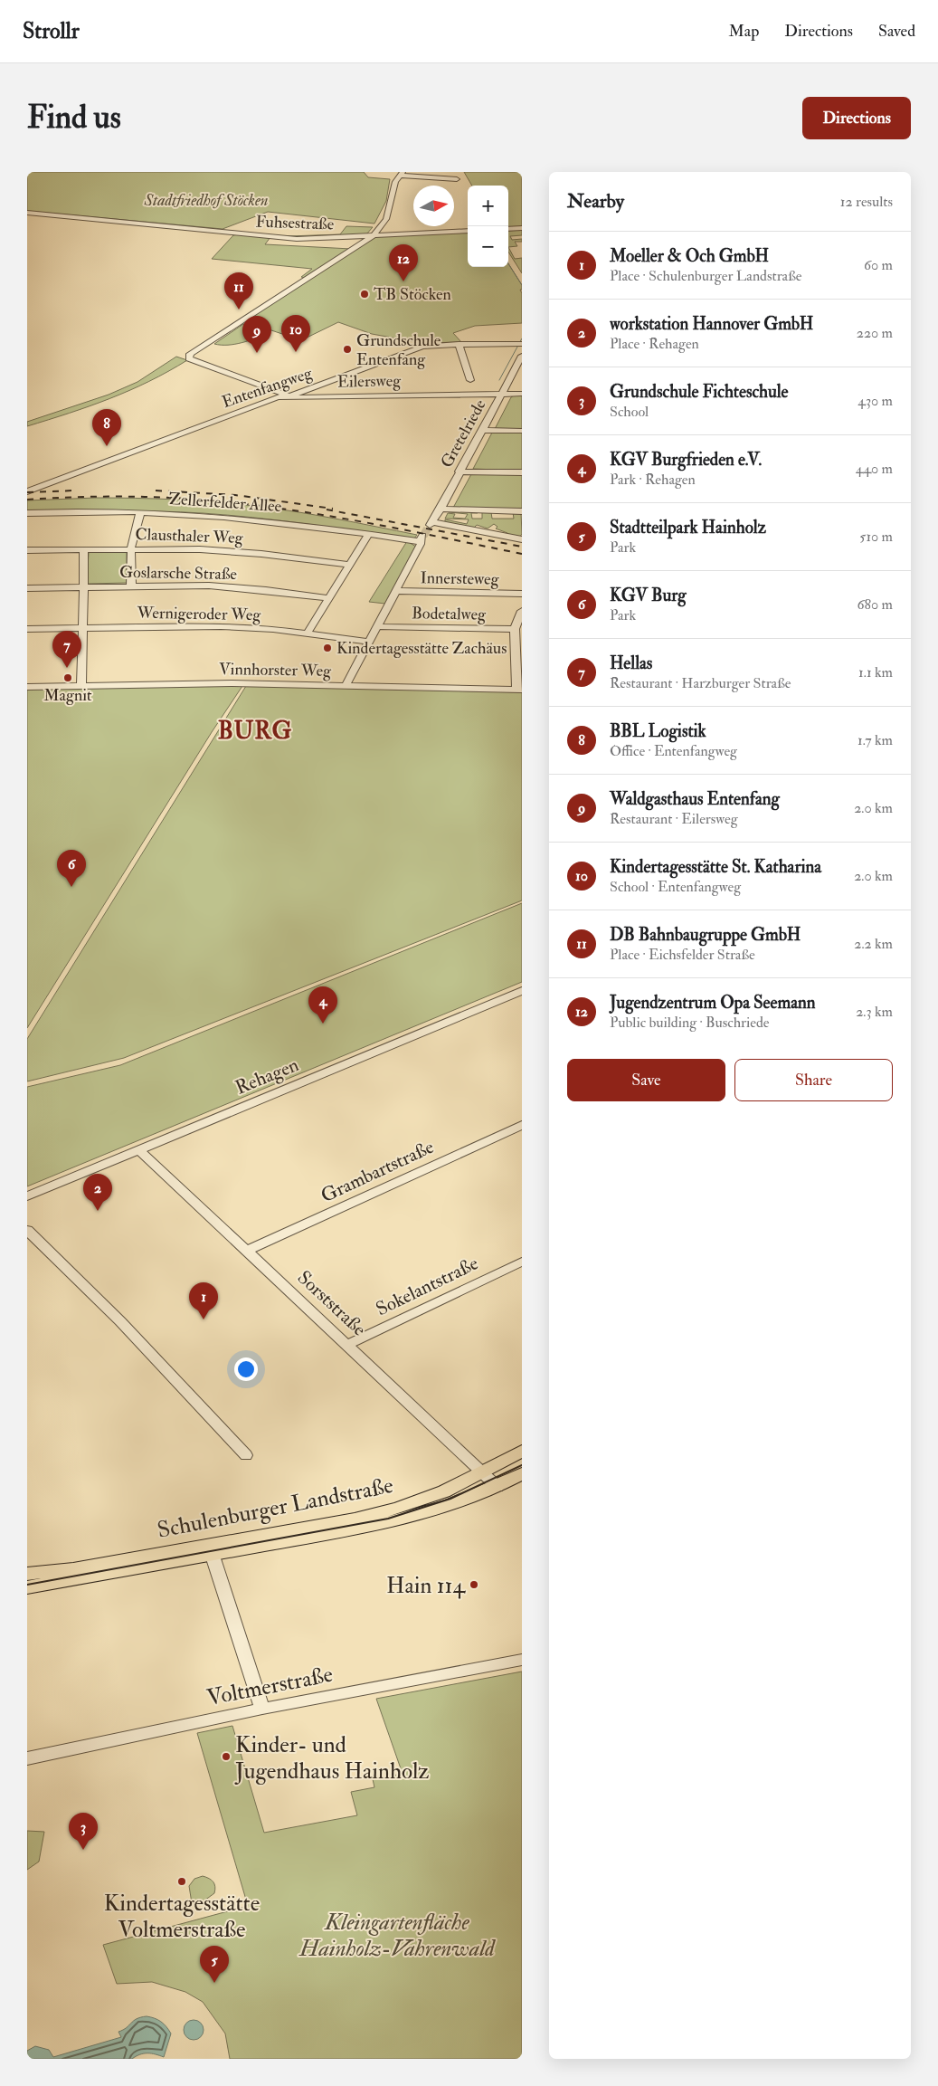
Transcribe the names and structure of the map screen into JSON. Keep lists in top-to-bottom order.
{
  "streets": {
    "main road": ["Schulenburger Landstraße"],
    "street": [
      "Fuhsestraße",
      "Eilersweg",
      "Entenfangweg",
      "Gretelriede",
      "Zellerfelder Allee",
      "Clausthaler Weg",
      "Goslarsche Straße",
      "Innersteweg",
      "Wernigeroder Weg",
      "Bodetalweg",
      "Vinnhorster Weg",
      "Rehagen",
      "Grambartstraße",
      "Sokelantstraße",
      "Sorststraße",
      "Voltmerstraße"
    ]
  },
  "crossings": [
    ["Fuhsestraße", "Eilersweg"],
    ["Eilersweg", "Entenfangweg"],
    ["Eilersweg", "Gretelriede"],
    ["Zellerfelder Allee", "Innersteweg"],
    ["Rehagen", "Sorststraße"],
    ["Grambartstraße", "Sorststraße"],
    ["Sokelantstraße", "Sorststraße"],
    ["Sorststraße", "Schulenburger Landstraße"]
  ],
  "districts": ["BURG"],
  "parks": ["Stadtfriedhof Stöcken", "Kleingartenfläche Hainholz-Vahrenwald"],
  "places": [
    "TB Stöcken",
    "Grundschule Entenfang",
    "Kindertagesstätte Zachäus",
    "Magnit",
    "Hain 114",
    "Kinder- und Jugendhaus Hainholz",
    "Kindertagesstätte Voltmerstraße"
  ],
  "north": "right",
  "page": {
    "header": "Strollr",
    "nav": ["Map", "Directions", "Saved"],
    "buttons": [
      "Directions",
      ["Save", "Share"]
    ],
    "title": "Find us",
    "heading": ["Nearby", "12 results"],
    "map_buttons": ["+", "−"],
    "list": [
      {
        "mark": "1",
        "name": "Moeller & Och GmbH",
        "note": "Place · Schulenburger Landstraße",
        "value": "60 m"
      },
      {
        "mark": "2",
        "name": "workstation Hannover GmbH",
        "note": "Place · Rehagen",
        "value": "220 m"
      },
      {
        "mark": "3",
        "name": "Grundschule Fichteschule",
        "note": "School",
        "value": "430 m"
      },
      {
        "mark": "4",
        "name": "KGV Burgfrieden e.V.",
        "note": "Park · Rehagen",
        "value": "440 m"
      },
      {
        "mark": "5",
        "name": "Stadtteilpark Hainholz",
        "note": "Park",
        "value": "510 m"
      },
      {
        "mark": "6",
        "name": "KGV Burg",
        "note": "Park",
        "value": "680 m"
      },
      {
        "mark": "7",
        "name": "Hellas",
        "note": "Restaurant · Harzburger Straße",
        "value": "1.1 km"
      },
      {
        "mark": "8",
        "name": "BBL Logistik",
        "note": "Office · Entenfangweg",
        "value": "1.7 km"
      },
      {
        "mark": "9",
        "name": "Waldgasthaus Entenfang",
        "note": "Restaurant · Eilersweg",
        "value": "2.0 km"
      },
      {
        "mark": "10",
        "name": "Kindertagesstätte St. Katharina",
        "note": "School · Entenfangweg",
        "value": "2.0 km"
      },
      {
        "mark": "11",
        "name": "DB Bahnbaugruppe GmbH",
        "note": "Place · Eichsfelder Straße",
        "value": "2.2 km"
      },
      {
        "mark": "12",
        "name": "Jugendzentrum Opa Seemann",
        "note": "Public building · Buschriede",
        "value": "2.3 km"
      }
    ],
    "pins": [
      "12",
      "11",
      "10",
      "9",
      "8",
      "7",
      "6",
      "4",
      "2",
      "1",
      "3",
      "5"
    ]
  }
}
